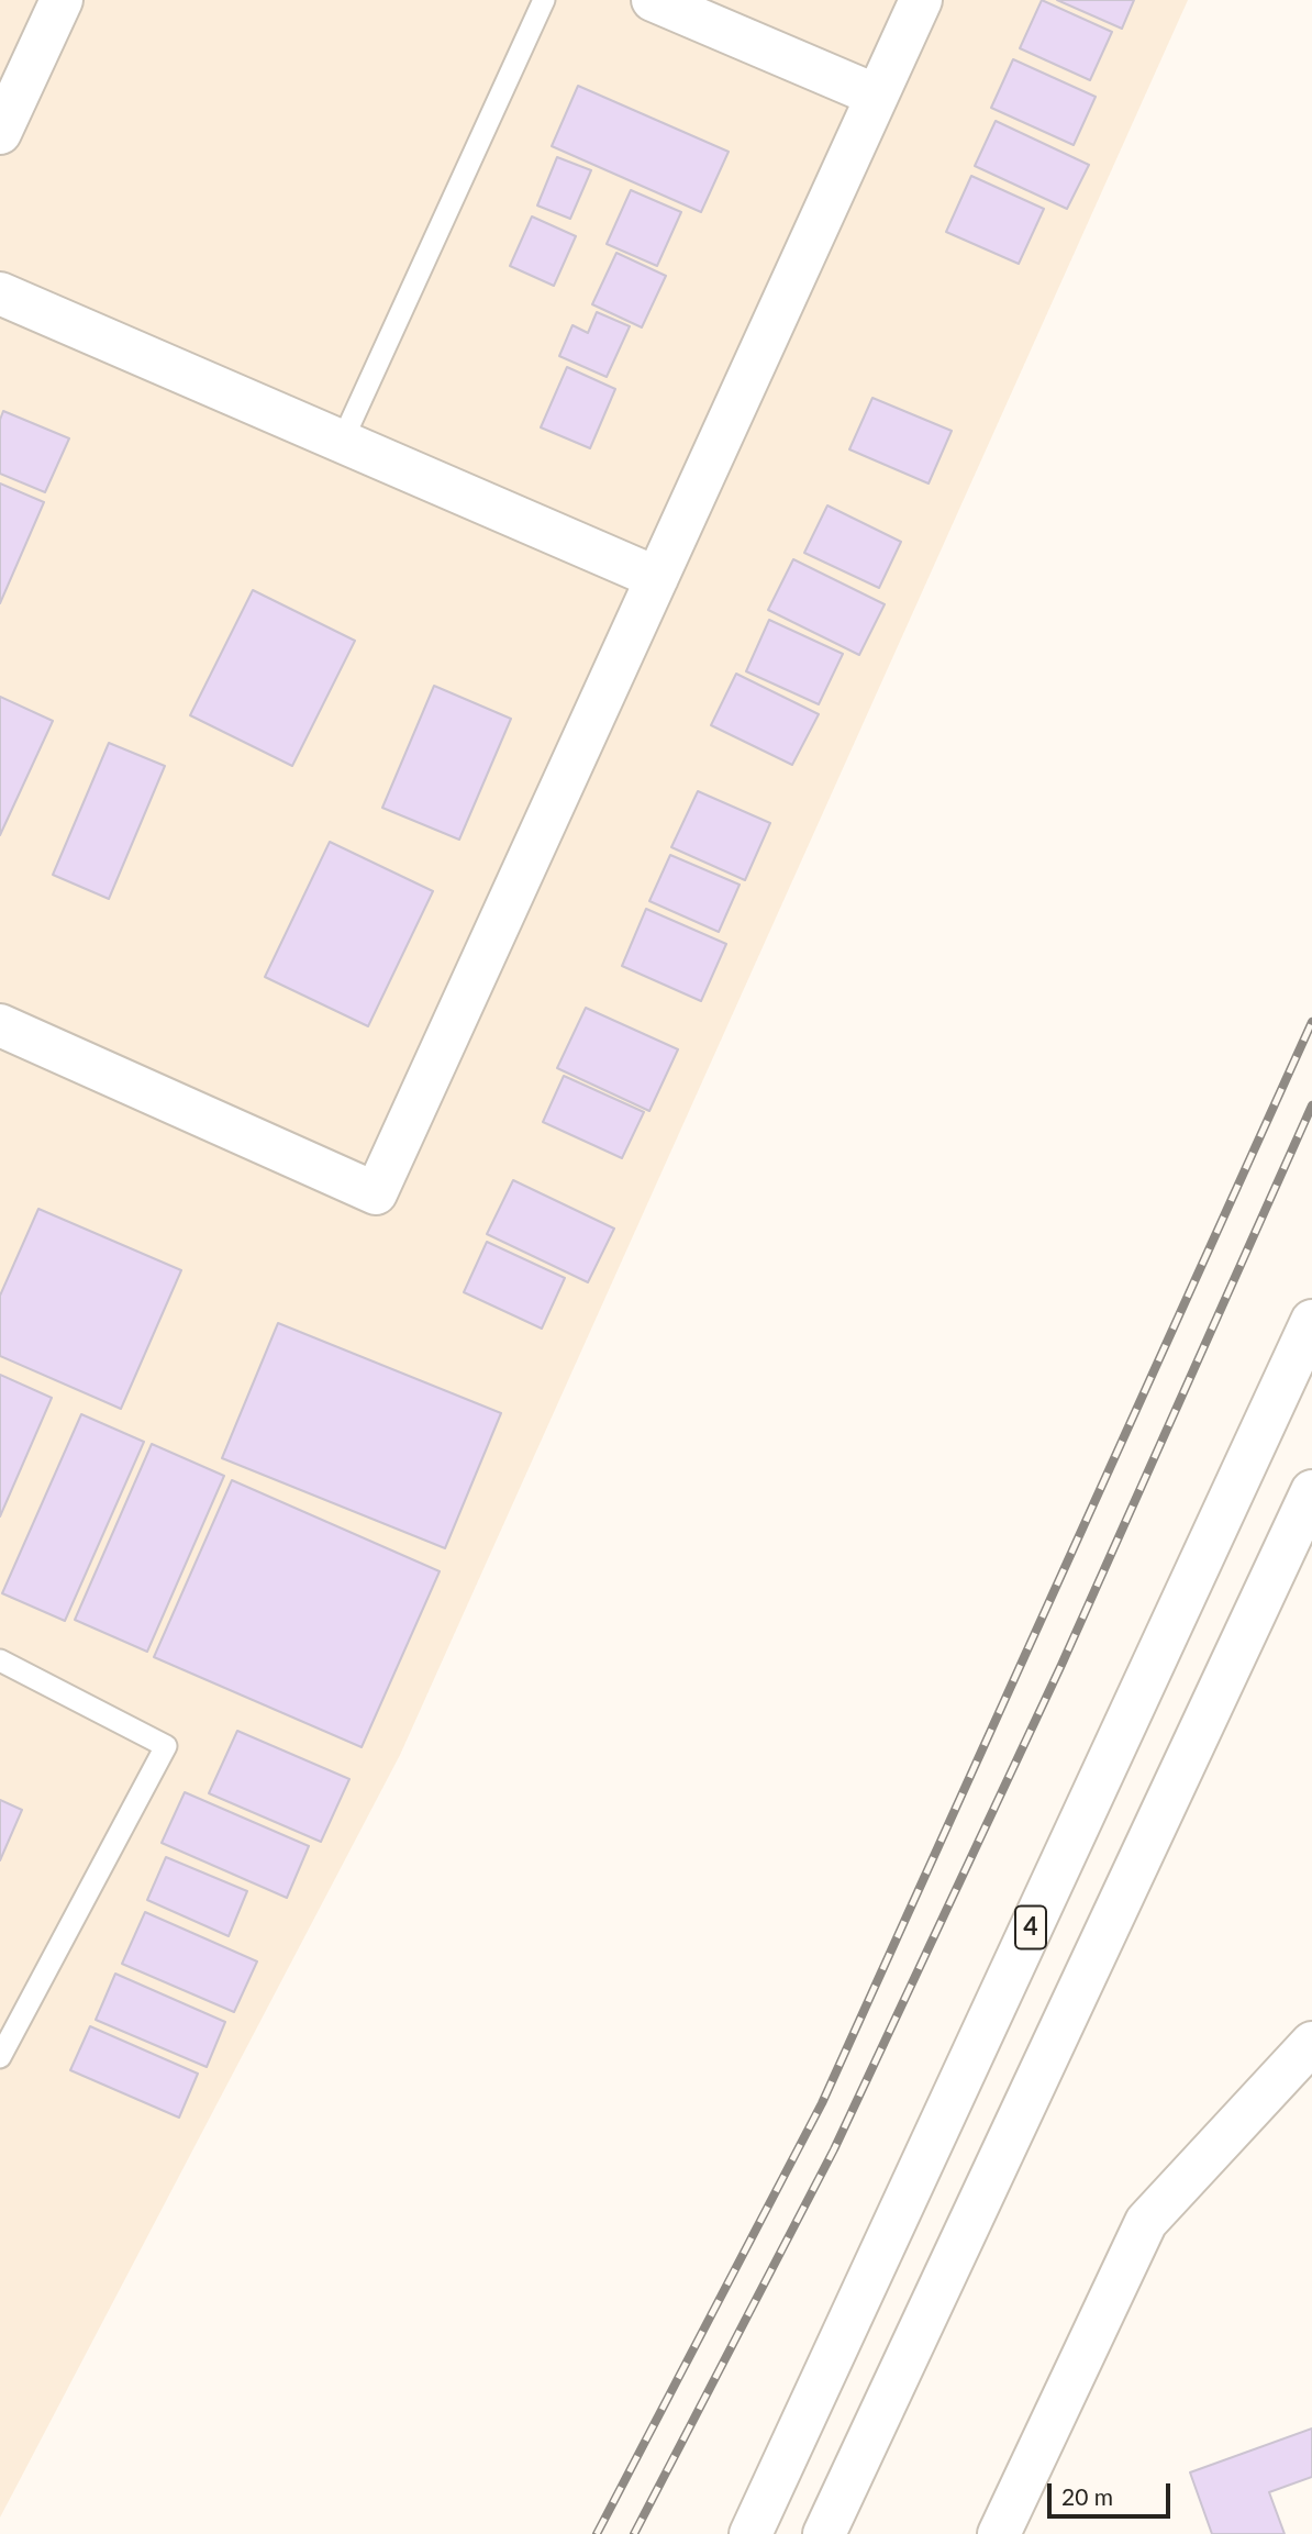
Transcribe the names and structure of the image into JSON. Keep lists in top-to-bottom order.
{
  "streets": {
    "street": ["4"]
  },
  "scale_bar": "20 m"
}
